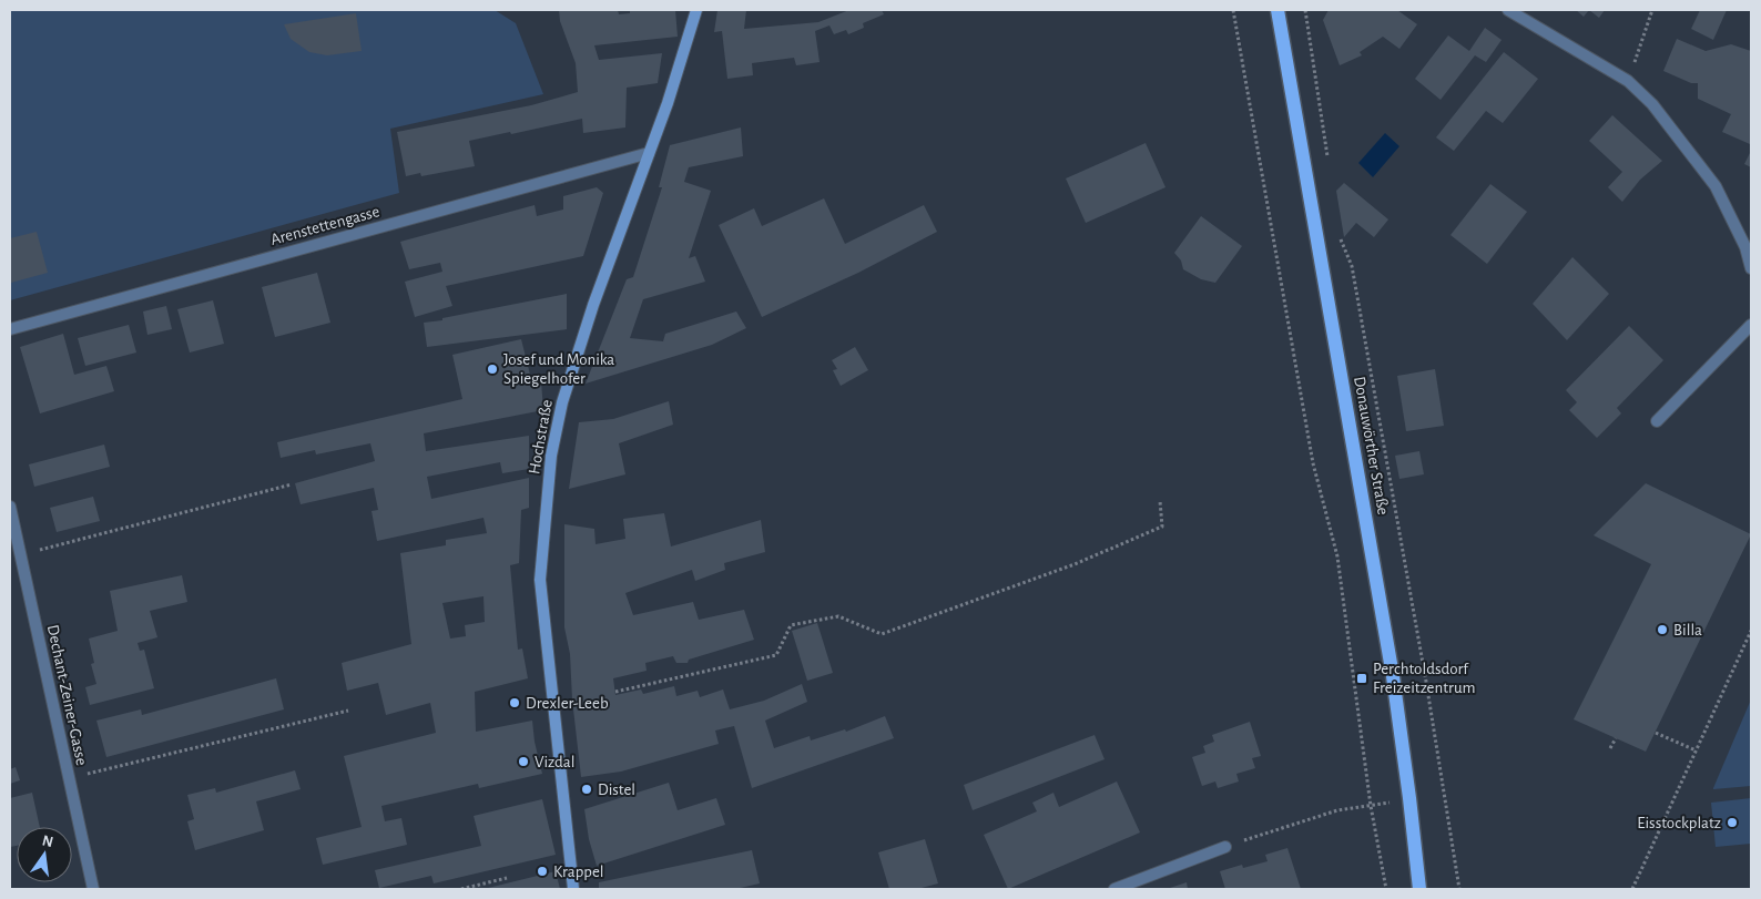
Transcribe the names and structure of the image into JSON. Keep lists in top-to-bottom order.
{
  "streets": {
    "main road": ["Hochstraße", "Donauwörther Straße"],
    "street": ["Arenstettengasse", "Dechant-Zeiner-Gasse"]
  },
  "crossings": [
    ["Arenstettengasse", "Hochstraße"]
  ],
  "places": {
    "other": [
      "Josef und Monika Spiegelhofer",
      "Billa",
      "Drexler-Leeb",
      "Vizdal",
      "Distel",
      "Eisstockplatz",
      "Krappel"
    ],
    "transit": ["Perchtoldsdorf Freizeitzentrum"]
  },
  "north": "top"
}
